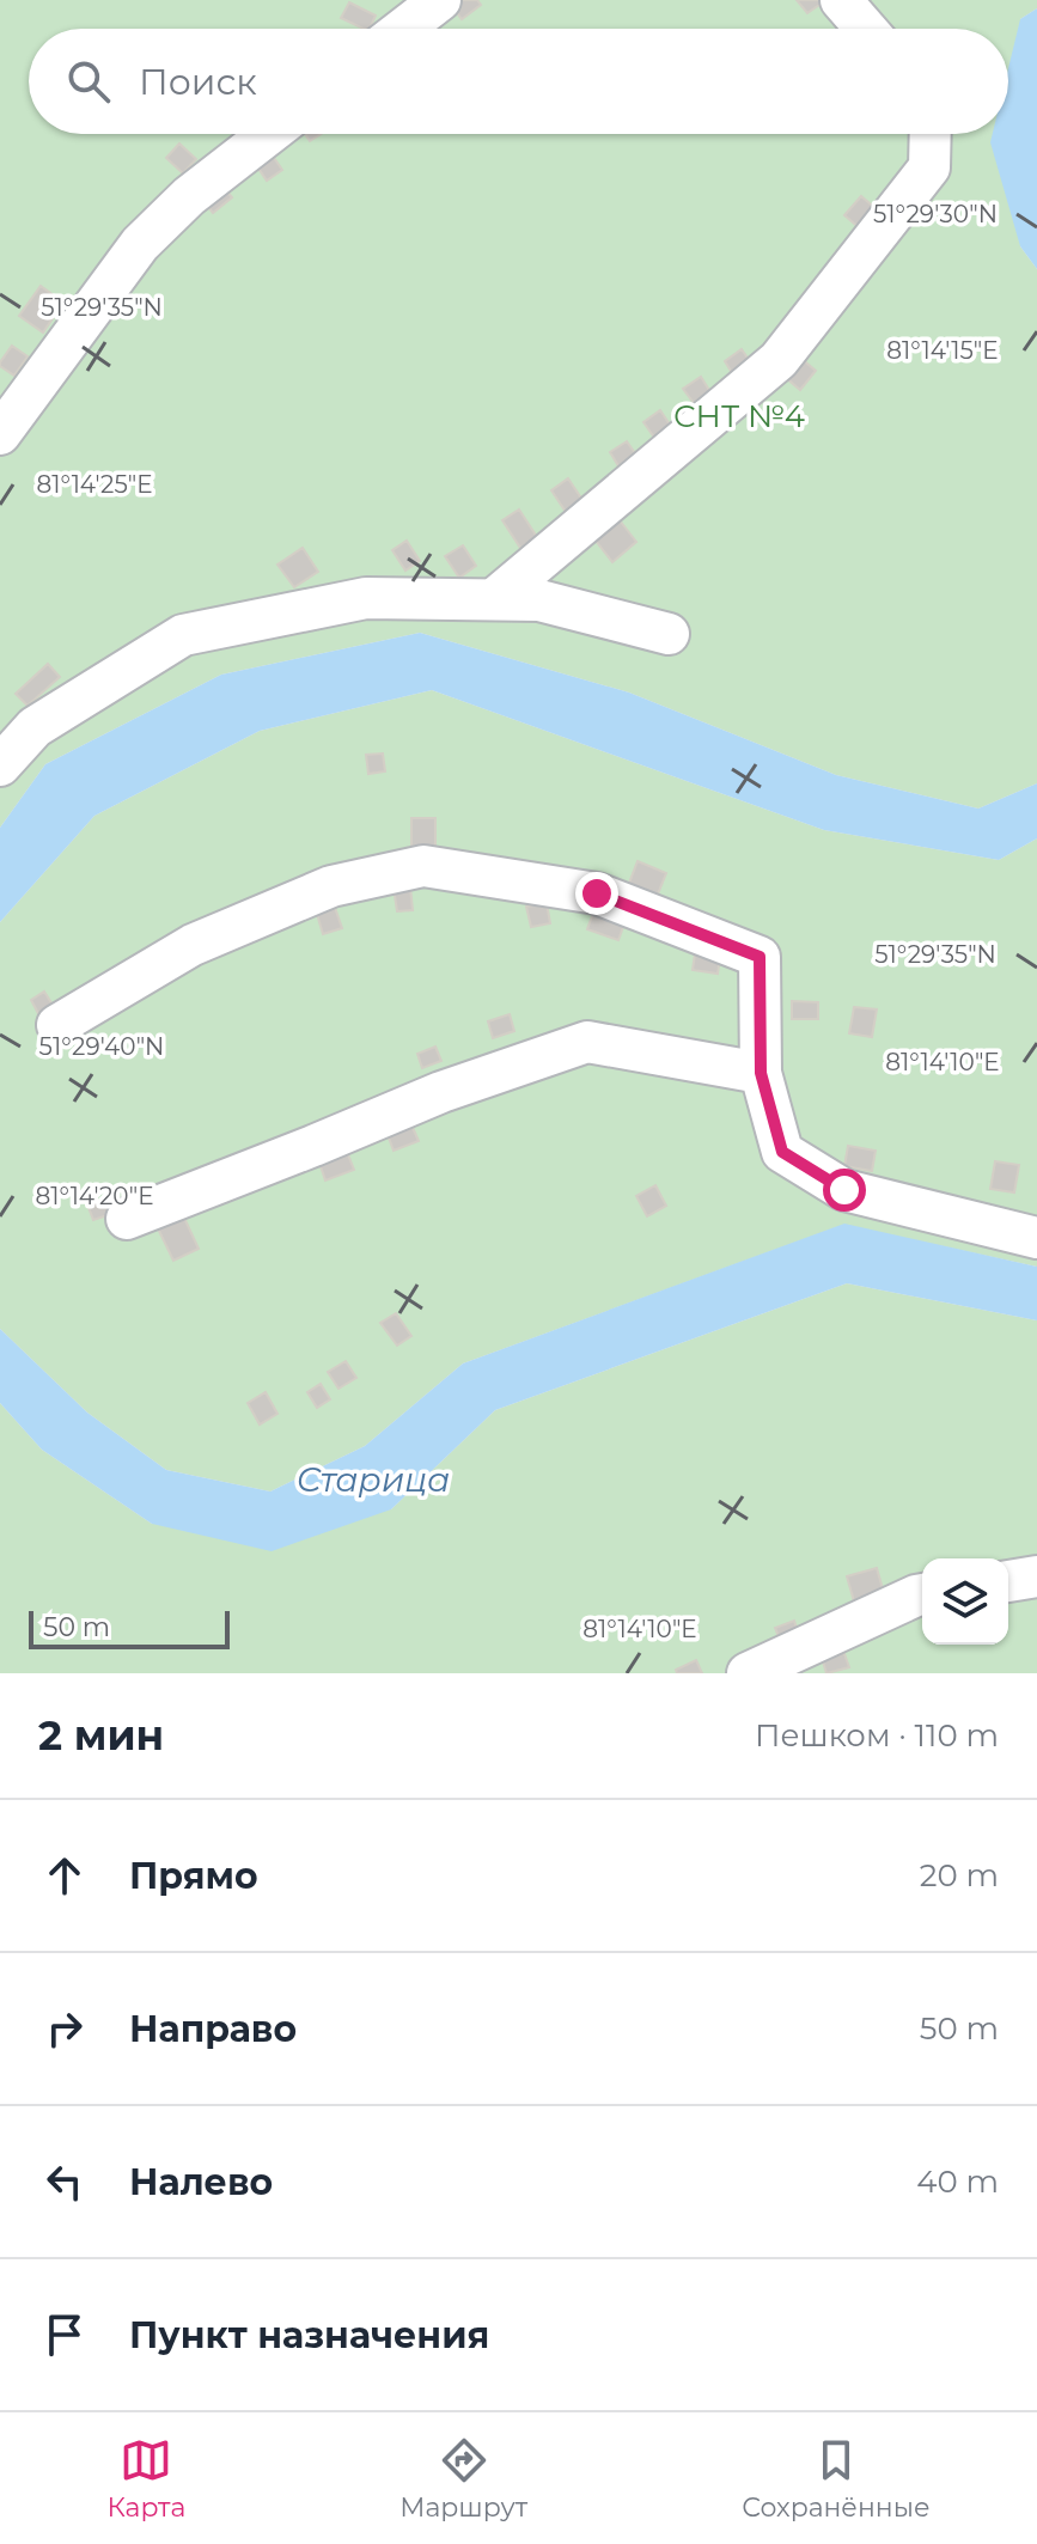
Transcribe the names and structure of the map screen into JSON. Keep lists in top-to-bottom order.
{
  "water": ["Старица"],
  "parks": ["СНТ №4"],
  "scale_bar": "50 m",
  "page": {
    "search": "Поиск",
    "scale": "50 m",
    "heading": ["2 мин", "Пешком · 110 m"],
    "list": [
      ["Прямо", "20 m"],
      ["Направо", "50 m"],
      ["Налево", "40 m"],
      "Пункт назначения"
    ],
    "nav": ["Карта", "Маршрут", "Сохранённые"]
  },
  "coordinates": [
    "51°29'30\"N",
    "51°29'35\"N",
    "81°14'15\"E",
    "81°14'25\"E",
    "51°29'40\"N",
    "81°14'10\"E",
    "81°14'20\"E"
  ]
}
